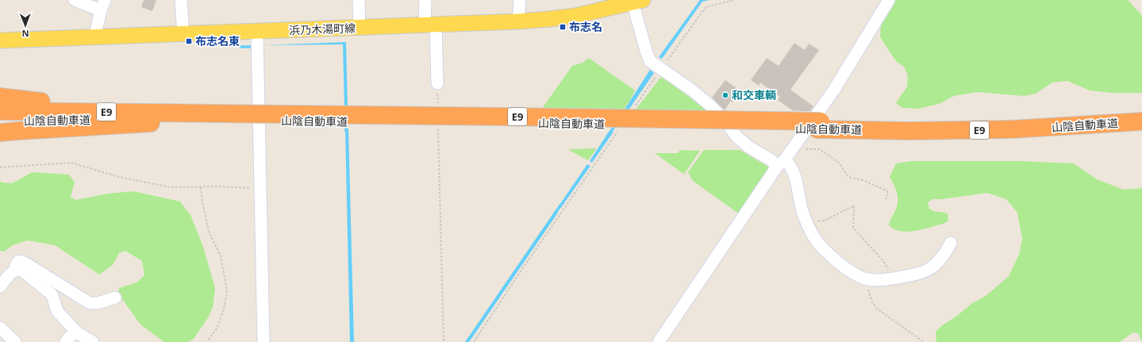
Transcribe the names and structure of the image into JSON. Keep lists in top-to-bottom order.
{
  "streets": {
    "highway": ["E9", "山陰自動車道"],
    "main road": ["浜乃木湯町線"]
  },
  "places": {
    "transit": ["布志名", "布志名東"],
    "other": ["和交車輌"]
  },
  "north": "bottom"
}
